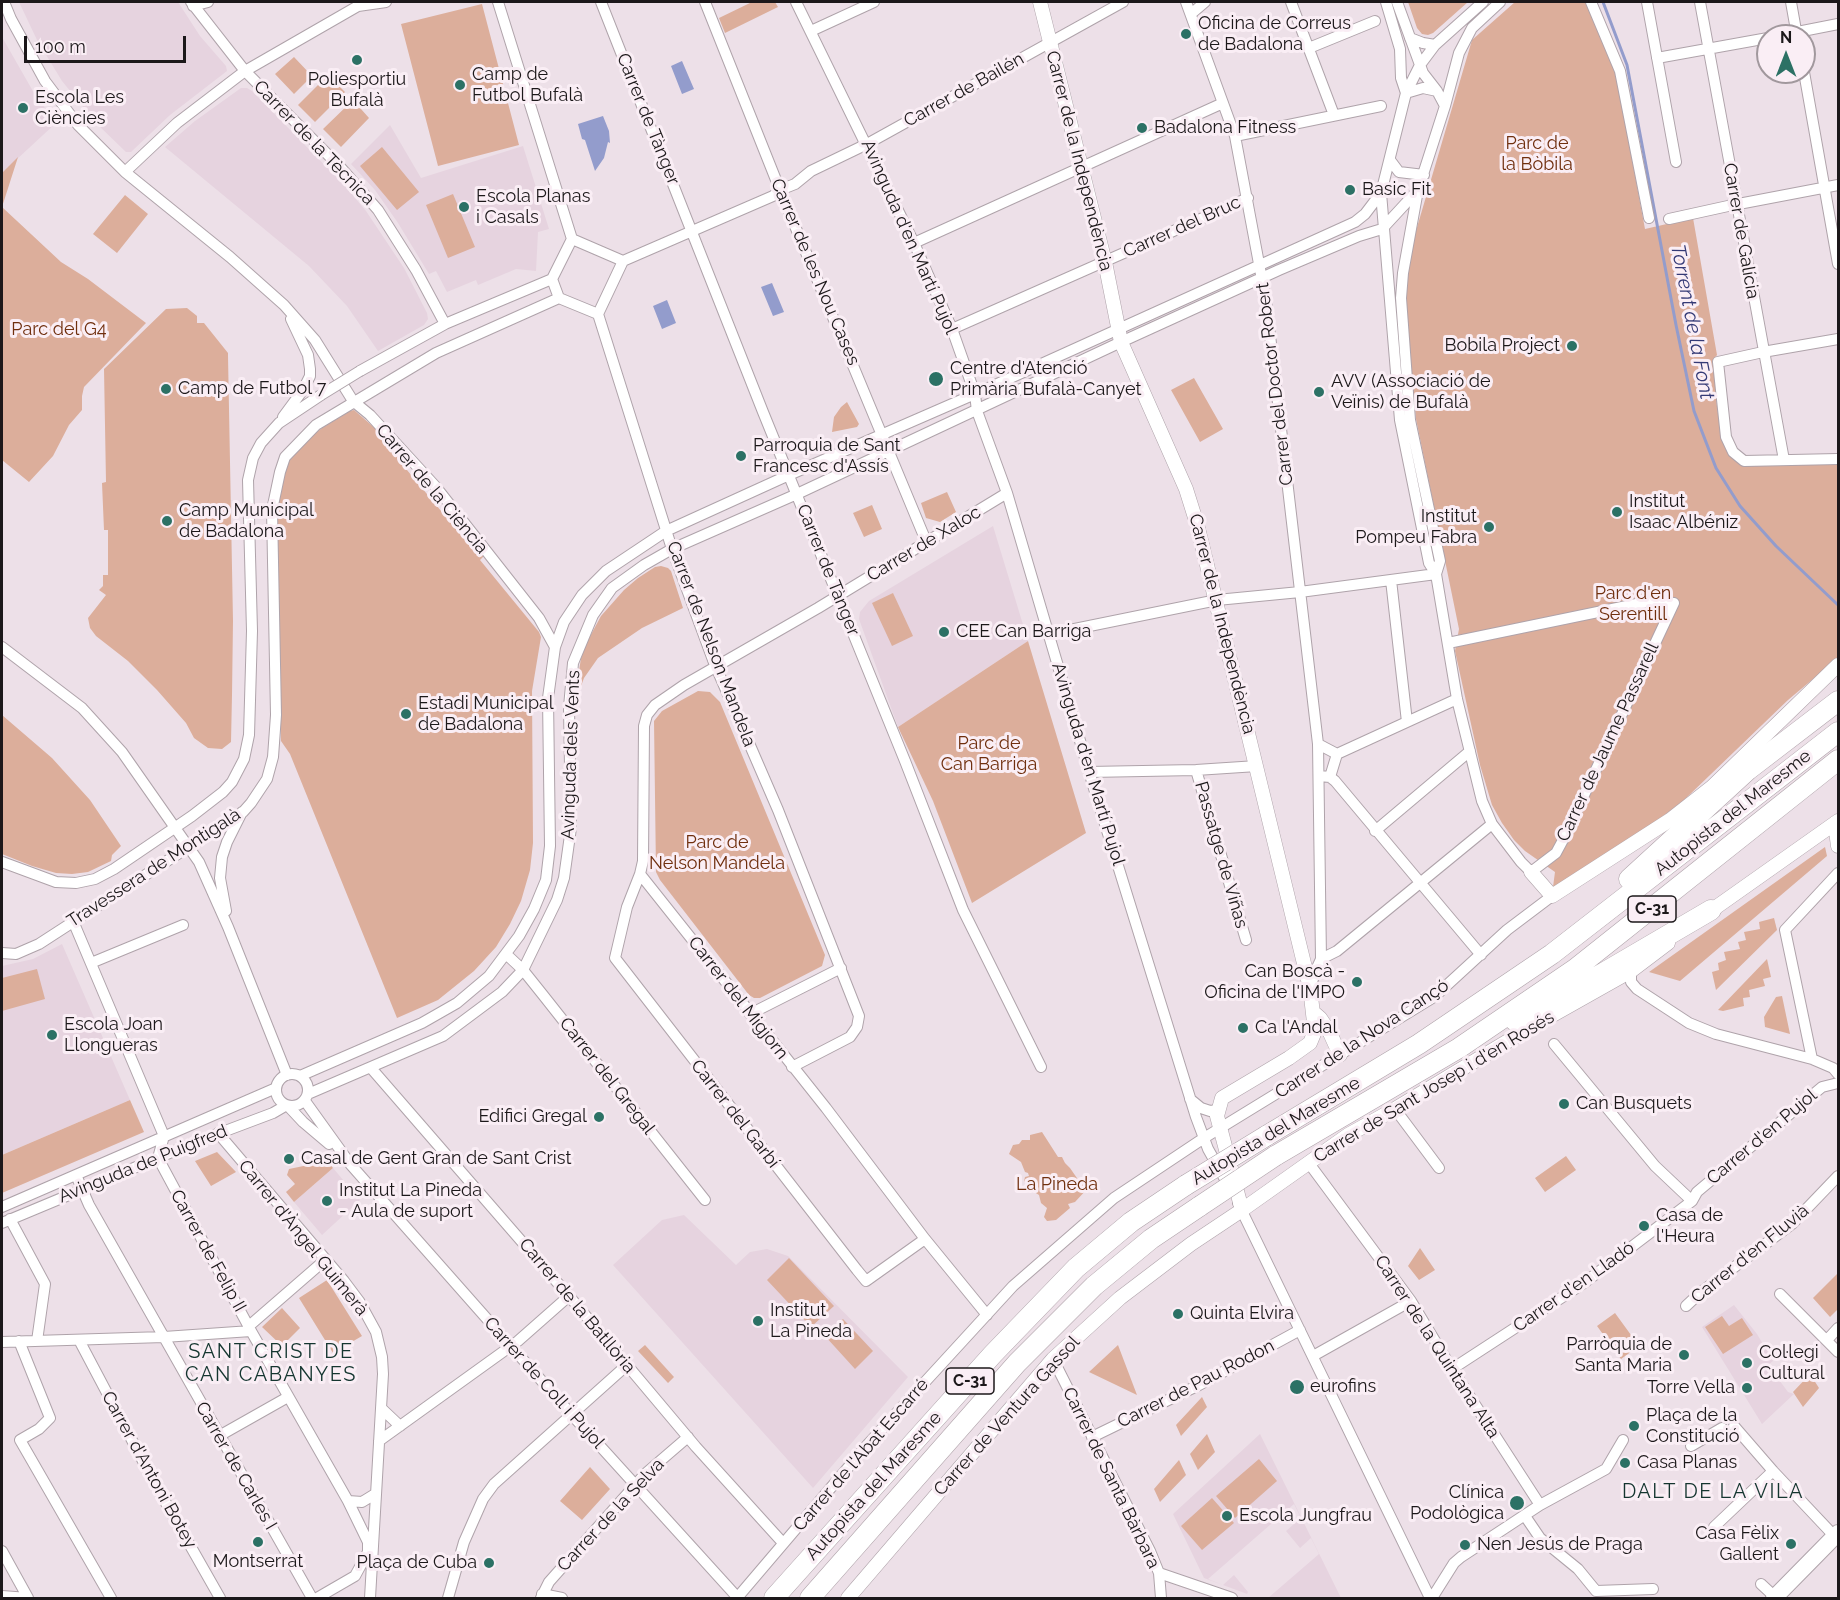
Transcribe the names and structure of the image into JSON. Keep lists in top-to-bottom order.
{
  "streets": {
    "highway": ["Autopista del Maresme", "C-31"],
    "street": [
      "Carrer de Bailén",
      "Carrer de Tànger",
      "Carrer de la Tècnica",
      "Carrer de la Independència",
      "Carrer del Bruc",
      "Carrer de Galícia",
      "Avinguda d'en Martí Pujol",
      "Carrer de les Nou Cases",
      "Carrer del Doctor Robert",
      "Carrer de la Ciència",
      "Carrer de Xaloc",
      "Carrer de Nelson Mandela",
      "Carrer de Jaume Passarell",
      "Avinguda dels Vents",
      "Passatge de Viñas",
      "Travessera de Montigalà",
      "Carrer del Migjorn",
      "Carrer de la Nova Cançó",
      "Carrer del Gregal",
      "Carrer de Sant Josep i d'en Rosés",
      "Carrer del Garbí",
      "Carrer d'en Pujol",
      "Avinguda de Puigfred",
      "Carrer d'Àngel Guimerà",
      "Carrer de Felip II",
      "Carrer d'en Fluvià",
      "Carrer d'en Lladó",
      "Carrer de la Batllòria",
      "Carrer de la Quintana Alta",
      "Carrer de Coll i Pujol",
      "Carrer de Pau Rodon",
      "Carrer de Ventura Gassol",
      "Carrer de l'Abat Escarré",
      "Carrer de Carles I",
      "Carrer d'Antoni Botey",
      "Carrer de Santa Bàrbara",
      "Carrer de la Selva"
    ]
  },
  "crossings": [
    ["Carrer de Bailén", "Carrer de Tànger"],
    ["Carrer de Bailén", "Carrer de la Independència"],
    ["Carrer de Bailén", "Avinguda d'en Martí Pujol"],
    ["Carrer de Bailén", "Carrer de les Nou Cases"],
    ["Carrer de Tànger", "Carrer de Xaloc"],
    ["Carrer de Tànger", "Avinguda dels Vents"],
    ["Carrer de la Tècnica", "Travessera de Montigalà"],
    ["Carrer de la Independència", "Carrer del Bruc"],
    ["Carrer de la Independència", "Avinguda dels Vents"],
    ["Carrer del Bruc", "Avinguda d'en Martí Pujol"],
    ["Carrer del Bruc", "Carrer del Doctor Robert"],
    ["Avinguda d'en Martí Pujol", "Carrer de Xaloc"],
    ["Avinguda d'en Martí Pujol", "Avinguda dels Vents"],
    ["Avinguda d'en Martí Pujol", "Carrer de la Nova Cançó"],
    ["Avinguda d'en Martí Pujol", "Carrer de Sant Josep i d'en Rosés"],
    ["Avinguda d'en Martí Pujol", "Carrer de Pau Rodon"],
    ["Avinguda d'en Martí Pujol", "Carrer de Ventura Gassol"],
    ["Avinguda d'en Martí Pujol", "Carrer de l'Abat Escarré"],
    ["Carrer de les Nou Cases", "Carrer de Xaloc"],
    ["Carrer de les Nou Cases", "Avinguda dels Vents"],
    ["Carrer de la Ciència", "Avinguda dels Vents"],
    ["Carrer de la Ciència", "Travessera de Montigalà"],
    ["Carrer de Xaloc", "Carrer de Nelson Mandela"],
    ["Carrer de Nelson Mandela", "Avinguda dels Vents"],
    ["Carrer de Nelson Mandela", "Carrer del Migjorn"],
    ["Avinguda dels Vents", "Carrer del Gregal"],
    ["Avinguda dels Vents", "Avinguda de Puigfred"],
    ["Avinguda dels Vents", "Carrer de la Batllòria"],
    ["Avinguda dels Vents", "Carrer de Coll i Pujol"],
    ["Carrer del Migjorn", "Carrer del Garbí"],
    ["Carrer del Migjorn", "Carrer de l'Abat Escarré"],
    ["Carrer de la Nova Cançó", "Carrer de l'Abat Escarré"],
    ["Carrer de Sant Josep i d'en Rosés", "Carrer de la Quintana Alta"],
    ["Carrer de Sant Josep i d'en Rosés", "Carrer de Ventura Gassol"],
    ["Carrer d'en Pujol", "Carrer d'en Lladó"],
    ["Avinguda de Puigfred", "Carrer d'Àngel Guimerà"],
    ["Avinguda de Puigfred", "Carrer de Felip II"],
    ["Avinguda de Puigfred", "Carrer de Coll i Pujol"],
    ["Avinguda de Puigfred", "Carrer de Carles I"],
    ["Carrer d'en Lladó", "Carrer de la Quintana Alta"],
    ["Carrer de la Batllòria", "Carrer de l'Abat Escarré"],
    ["Carrer de la Batllòria", "Carrer de la Selva"],
    ["Carrer de Coll i Pujol", "Carrer de l'Abat Escarré"],
    ["Carrer de Coll i Pujol", "Carrer de la Selva"],
    ["Carrer de Pau Rodon", "Carrer de Santa Bàrbara"],
    ["Carrer de Ventura Gassol", "Carrer de Santa Bàrbara"]
  ],
  "districts": ["SANT CRIST DE CAN CABANYES", "DALT DE LA VILA"],
  "water": ["Torrent de la Font"],
  "parks": [
    "Parc de la Bòbila",
    "Parc del G4",
    "Parc d'en Serentill",
    "Parc de Can Barriga",
    "Parc de Nelson Mandela",
    "La Pineda"
  ],
  "places": [
    "Oficina de Correus de Badalona",
    "Poliesportiu Bufalà",
    "Camp de Futbol Bufalà",
    "Escola Les Ciències",
    "Badalona Fitness",
    "Basic Fit",
    "Escola Planas i Casals",
    "Bobila Project",
    "Centre d'Atenció Primària Bufalà-Canyet",
    "Camp de Futbol 7",
    "AVV (Associació de Veïnis) de Bufalà",
    "Parroquia de Sant Francesc d'Assís",
    "Institut Isaac Albéniz",
    "Camp Municipal de Badalona",
    "Institut Pompeu Fabra",
    "CEE Can Barriga",
    "Estadi Municipal de Badalona",
    "Can Boscà - Oficina de l'IMPO",
    "Ca l'Andal",
    "Escola Joan Llongueras",
    "Can Busquets",
    "Edifici Gregal",
    "Casal de Gent Gran de Sant Crist",
    "Institut La Pineda - Aula de suport",
    "Casa de l'Heura",
    "Quinta Elvira",
    "Institut La Pineda",
    "Parròquia de Santa Maria",
    "Col·legi Cultural",
    "eurofins",
    "Torre Vella",
    "Plaça de la Constitució",
    "Casa Planas",
    "Clínica Podològica",
    "Escola Jungfrau",
    "Montserrat",
    "Casa Fèlix Gallent",
    "Nen Jesús de Praga",
    "Plaça de Cuba"
  ],
  "scale_bar": "100 m",
  "north": "top"
}
